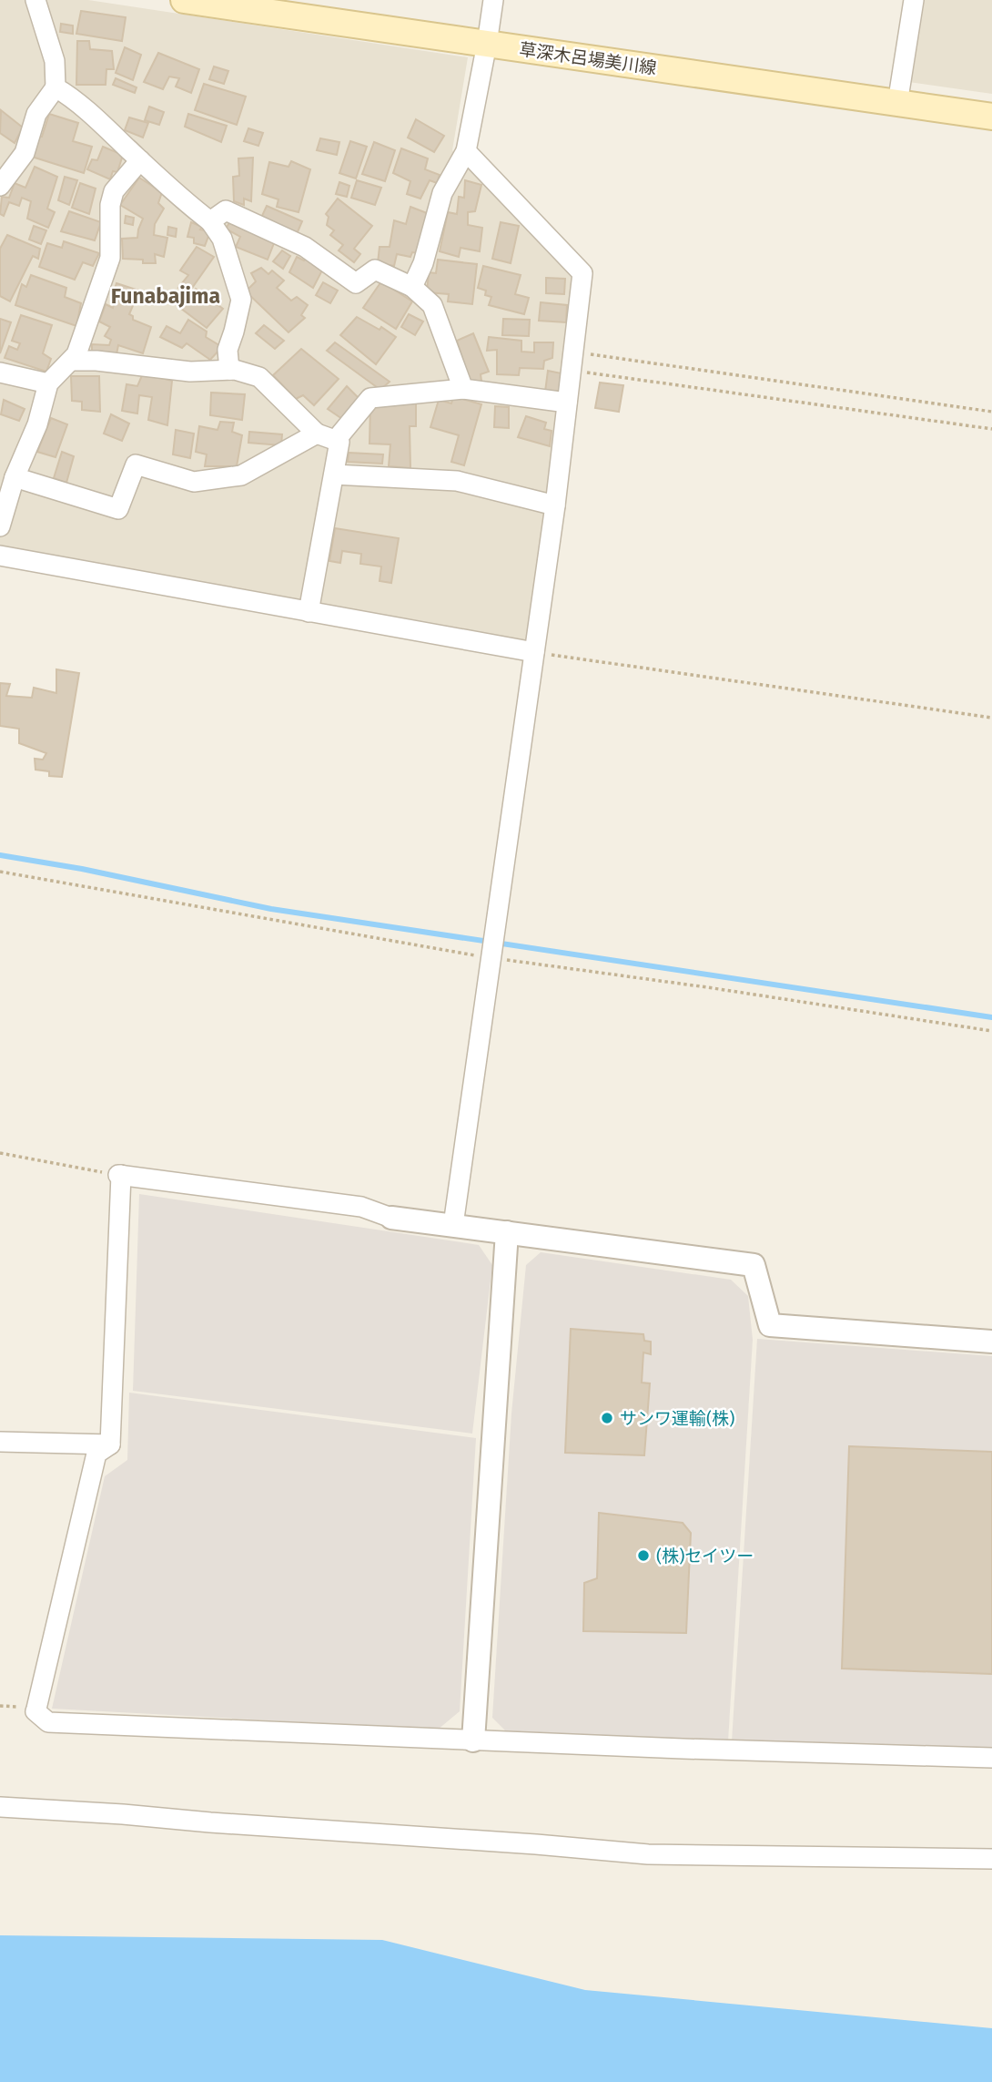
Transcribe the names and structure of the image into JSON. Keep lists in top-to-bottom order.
{
  "streets": {
    "main road": ["草深木呂場美川線"]
  },
  "districts": ["Funabajima"],
  "places": ["サンワ運輸(株)", "(株)セイツー"]
}
